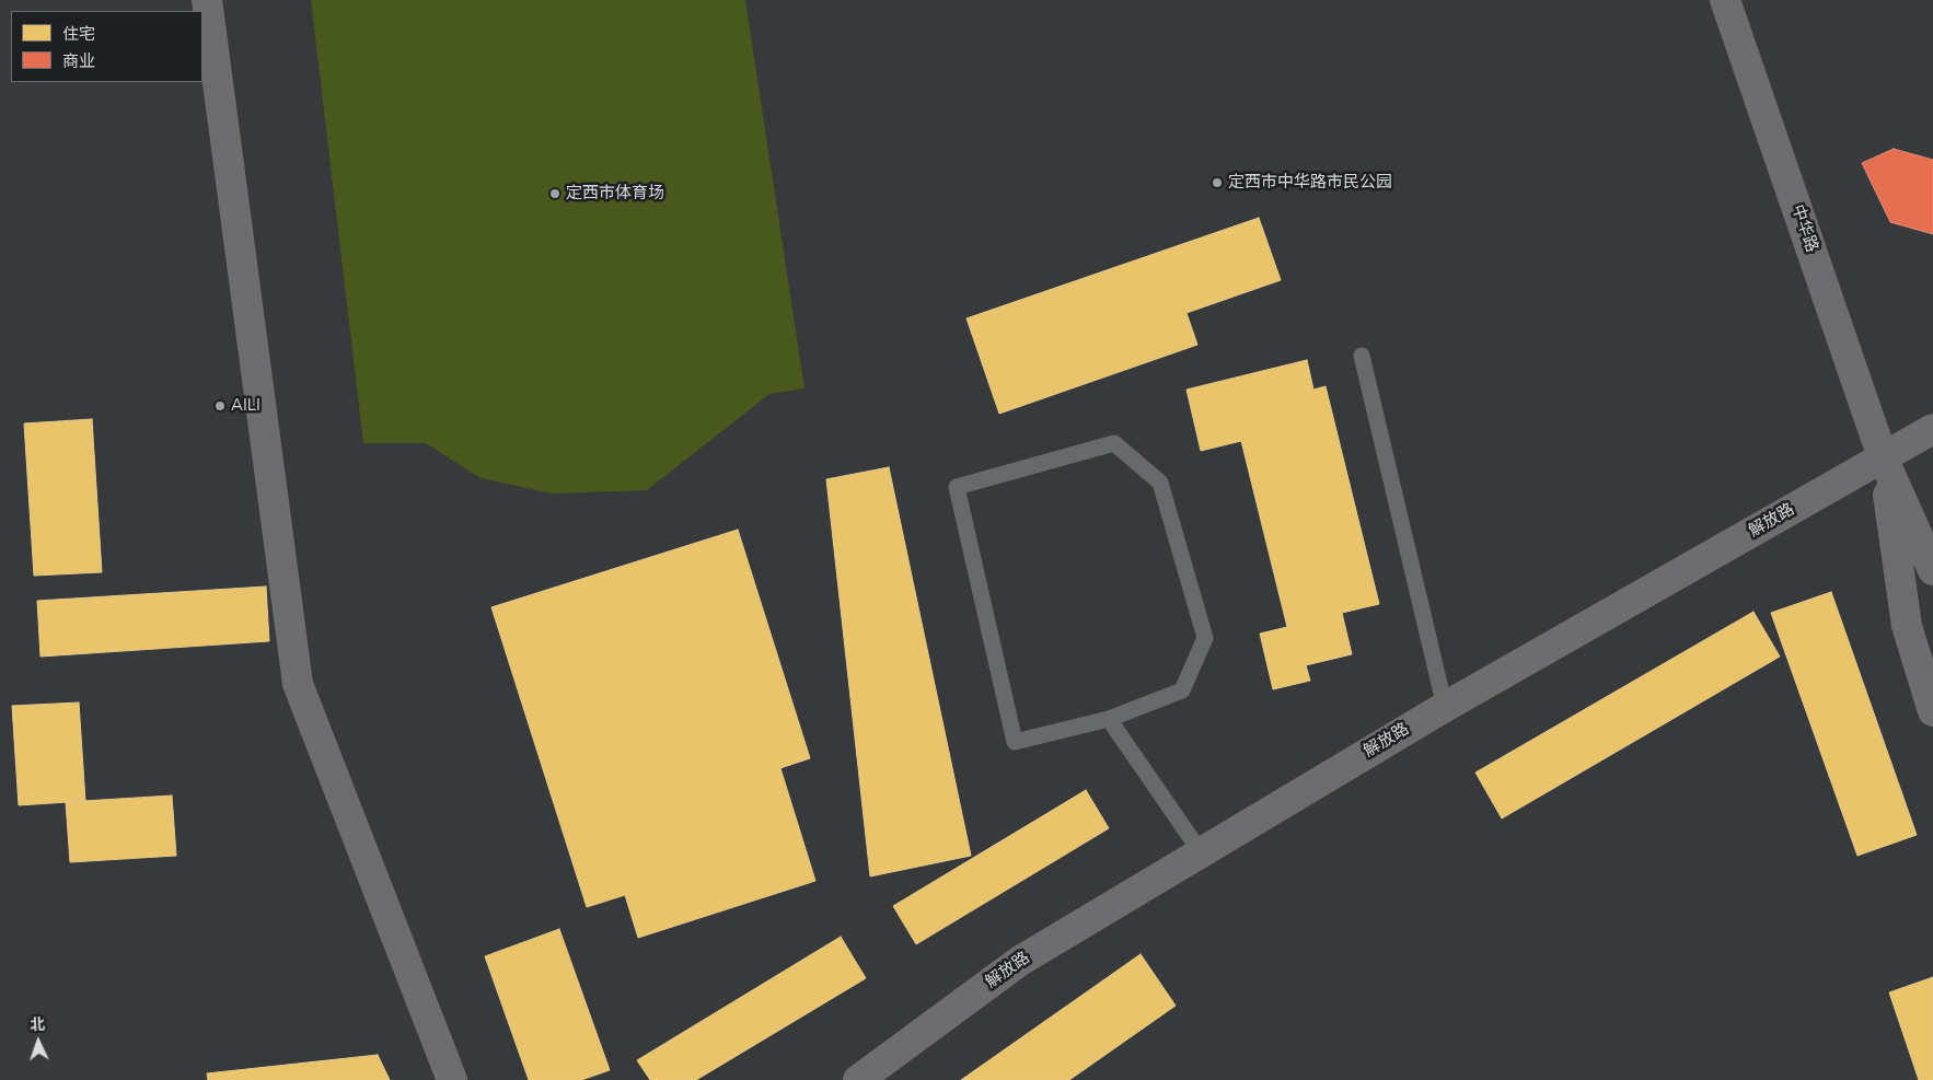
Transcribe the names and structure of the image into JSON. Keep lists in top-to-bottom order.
{
  "streets": {
    "street": ["中华路", "解放路"]
  },
  "crossings": [
    ["中华路", "解放路"]
  ],
  "places": ["定西市中华路市民公园", "定西市体育场", "AILI"],
  "legend": ["住宅", "商业"],
  "north": "top"
}
